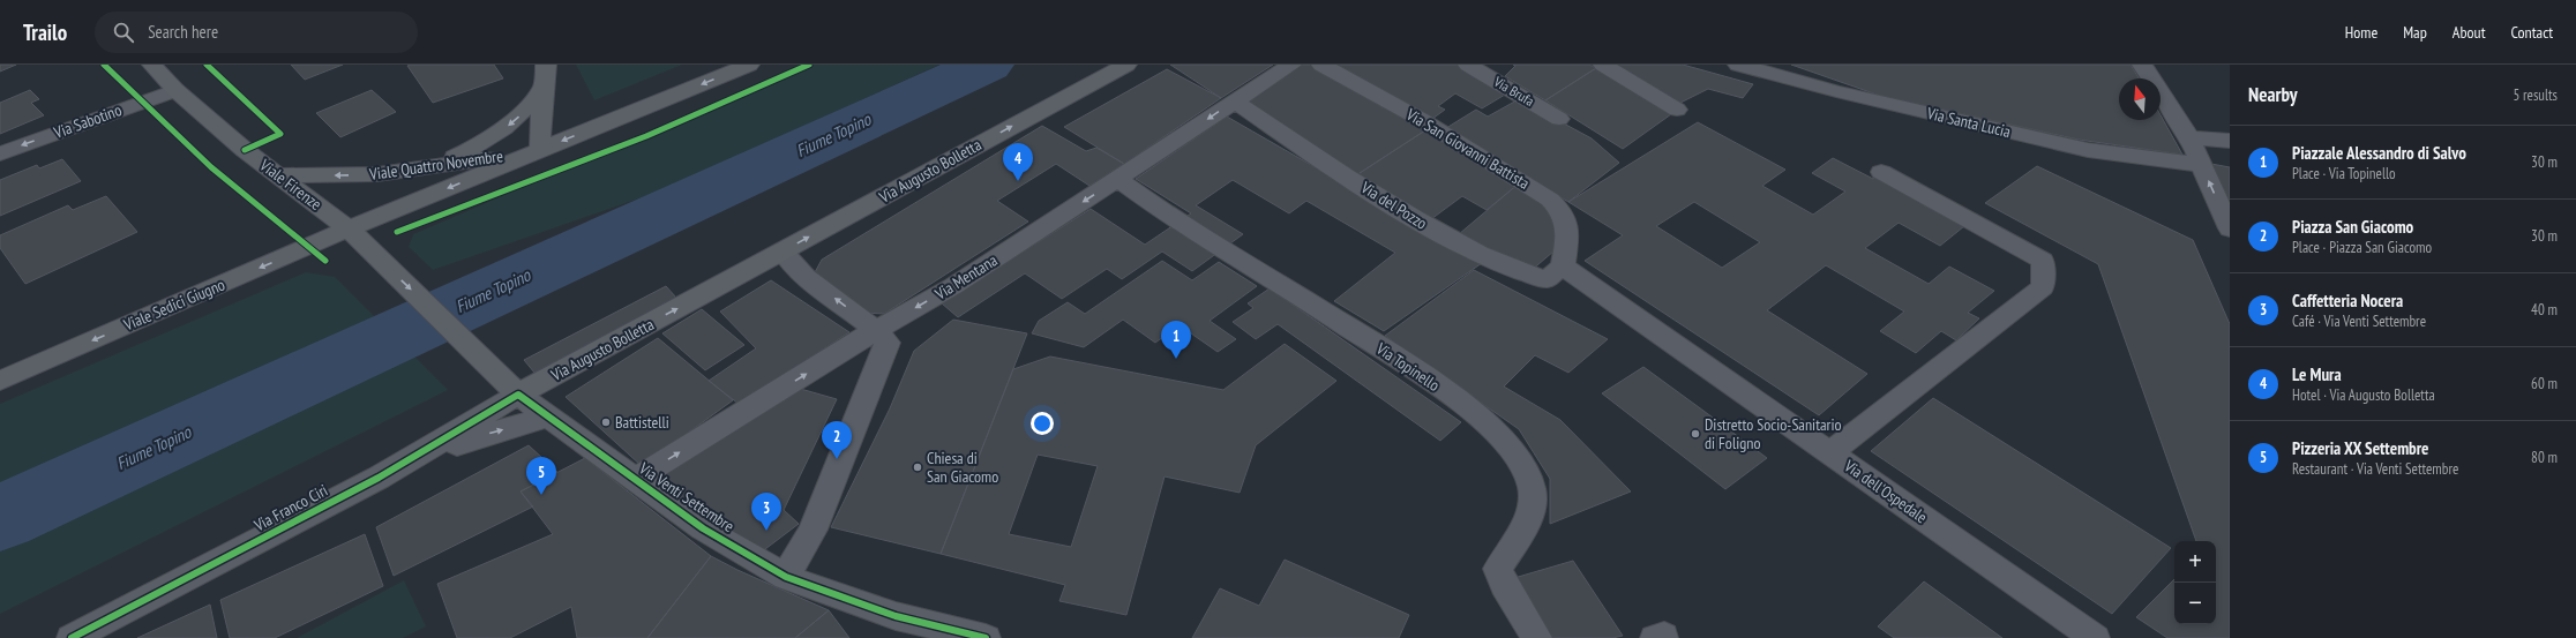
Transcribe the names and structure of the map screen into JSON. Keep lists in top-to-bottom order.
{
  "streets": {
    "main road": [
      "Viale Quattro Novembre",
      "Via Augusto Bolletta",
      "Viale Firenze",
      "Viale Sedici Giugno",
      "Via Venti Settembre"
    ],
    "street": [
      "Via Brufa",
      "Via Sabotino",
      "Via Santa Lucia",
      "Via San Giovanni Battista",
      "Via del Pozzo",
      "Via Mentana",
      "Via Topinello",
      "Via dell'Ospedale",
      "Via Franco Ciri"
    ]
  },
  "crossings": [
    ["Via Sabotino", "Viale Firenze"],
    ["Via San Giovanni Battista", "Via del Pozzo"],
    ["Via San Giovanni Battista", "Via dell'Ospedale"],
    ["Viale Quattro Novembre", "Viale Firenze"],
    ["Viale Quattro Novembre", "Viale Sedici Giugno"],
    ["Viale Quattro Novembre", "Via Venti Settembre"],
    ["Via Augusto Bolletta", "Via Venti Settembre"],
    ["Via Augusto Bolletta", "Via Franco Ciri"],
    ["Viale Firenze", "Viale Sedici Giugno"],
    ["Viale Firenze", "Via Venti Settembre"],
    ["Via del Pozzo", "Via Mentana"],
    ["Via del Pozzo", "Via dell'Ospedale"],
    ["Via Mentana", "Via Topinello"],
    ["Via Mentana", "Via Venti Settembre"],
    ["Viale Sedici Giugno", "Via Venti Settembre"],
    ["Via Venti Settembre", "Via Franco Ciri"]
  ],
  "one_way": ["Via Sabotino", "Via Augusto Bolletta", "Viale Sedici Giugno"],
  "water": ["Fiume Topino"],
  "places": ["Battistelli", "Distretto Socio-Sanitario di Foligno", "Chiesa di San Giacomo"],
  "north": "top",
  "page": {
    "header": "Trailo",
    "search": "Search here",
    "nav": [
      "Home",
      "Map",
      "About",
      "Contact"
    ],
    "heading": ["Nearby", "5 results"],
    "list": [
      {
        "mark": "1",
        "name": "Piazzale Alessandro di Salvo",
        "note": "Place · Via Topinello",
        "value": "30 m"
      },
      {
        "mark": "2",
        "name": "Piazza San Giacomo",
        "note": "Place · Piazza San Giacomo",
        "value": "30 m"
      },
      {
        "mark": "3",
        "name": "Caffetteria Nocera",
        "note": "Café · Via Venti Settembre",
        "value": "40 m"
      },
      {
        "mark": "4",
        "name": "Le Mura",
        "note": "Hotel · Via Augusto Bolletta",
        "value": "60 m"
      },
      {
        "mark": "5",
        "name": "Pizzeria XX Settembre",
        "note": "Restaurant · Via Venti Settembre",
        "value": "80 m"
      }
    ],
    "pins": [
      "4",
      "1",
      "2",
      "5",
      "3"
    ],
    "map_buttons": ["+", "−"]
  }
}
